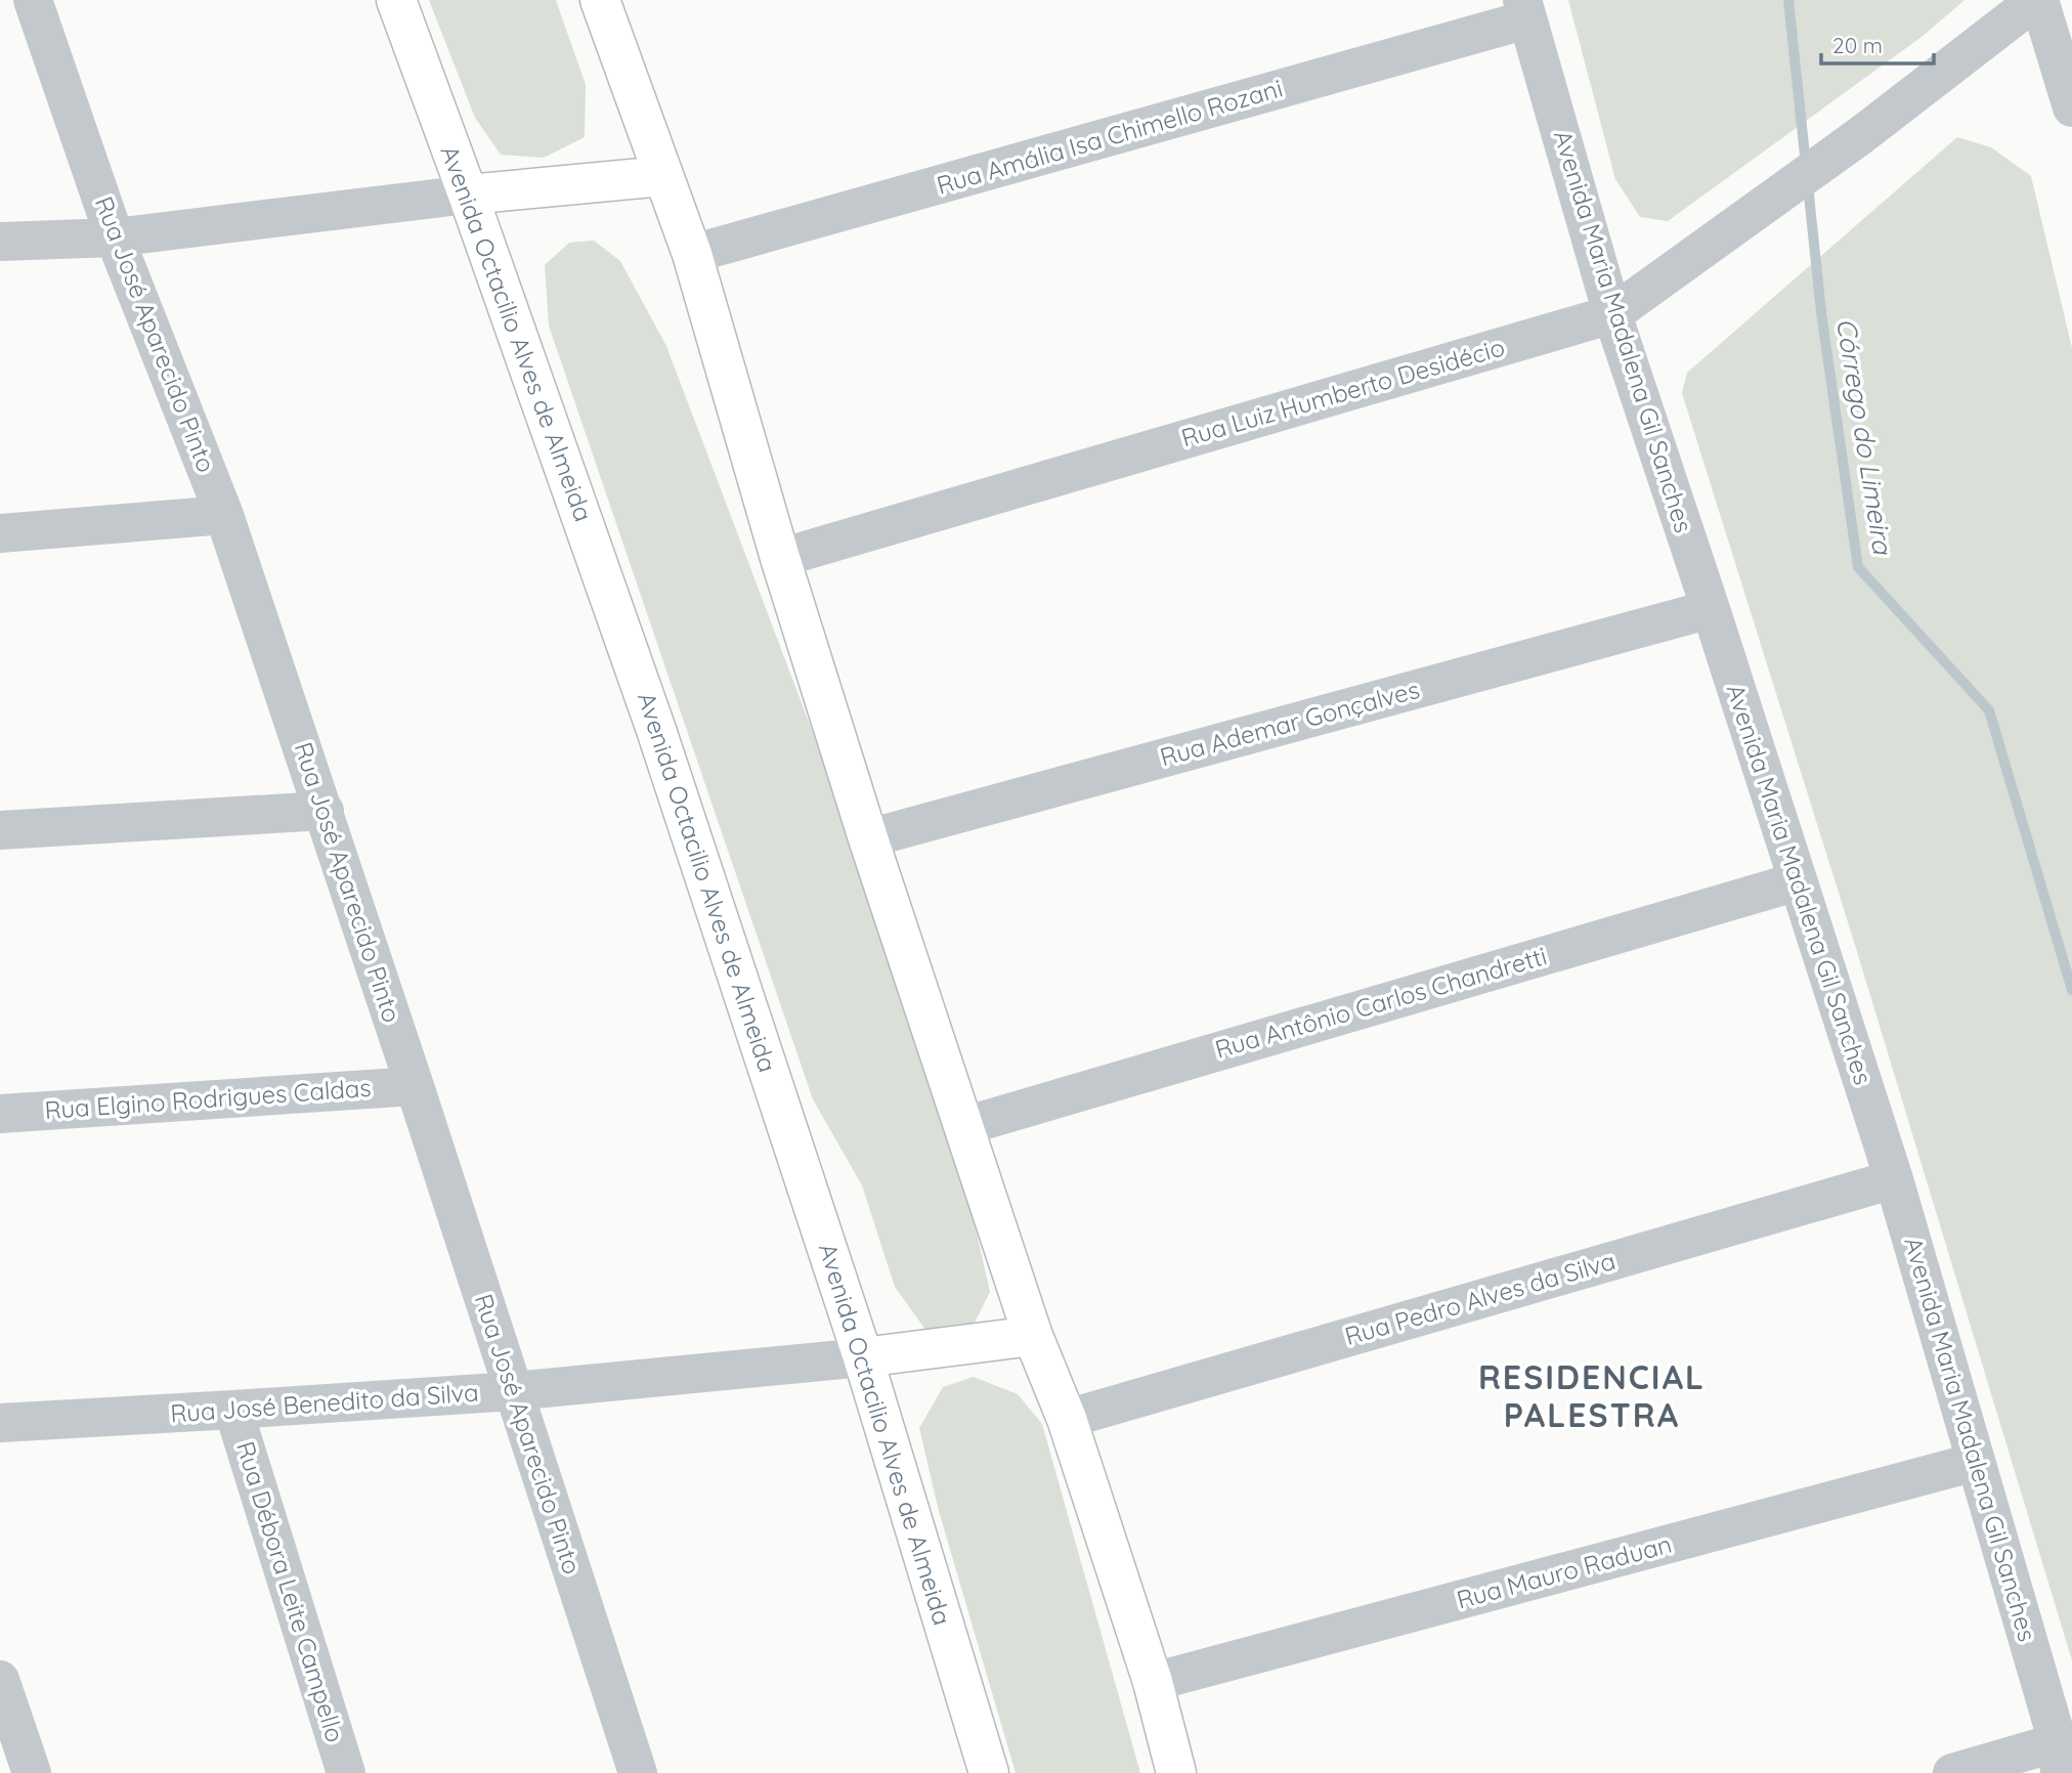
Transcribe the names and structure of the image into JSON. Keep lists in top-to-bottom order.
{
  "streets": {
    "main road": ["Avenida Octacilio Alves de Almeida"],
    "street": [
      "Rua Amália Isa Chimello Rozani",
      "Avenida Maria Madalena Gil Sanches",
      "Rua José Aparecido Pinto",
      "Rua Luiz Humberto Desidécio",
      "Rua Ademar Gonçalves",
      "Rua Antônio Carlos Chandretti",
      "Rua Elgino Rodrigues Caldas",
      "Rua Pedro Alves da Silva",
      "Rua José Benedito da Silva",
      "Rua Mauro Raduan",
      "Rua Débora Leite Campello"
    ]
  },
  "crossings": [
    ["Rua Amália Isa Chimello Rozani", "Avenida Maria Madalena Gil Sanches"],
    ["Avenida Maria Madalena Gil Sanches", "Rua Luiz Humberto Desidécio"],
    ["Avenida Maria Madalena Gil Sanches", "Rua Ademar Gonçalves"],
    ["Avenida Maria Madalena Gil Sanches", "Rua Antônio Carlos Chandretti"],
    ["Avenida Maria Madalena Gil Sanches", "Rua Pedro Alves da Silva"],
    ["Avenida Maria Madalena Gil Sanches", "Rua Mauro Raduan"],
    ["Avenida Octacilio Alves de Almeida", "Rua José Benedito da Silva"],
    ["Rua José Aparecido Pinto", "Rua Elgino Rodrigues Caldas"],
    ["Rua José Aparecido Pinto", "Rua José Benedito da Silva"],
    ["Rua José Benedito da Silva", "Rua Débora Leite Campello"]
  ],
  "districts": ["RESIDENCIAL PALESTRA"],
  "water": ["Córrego do Limeira"],
  "scale_bar": "20 m"
}
